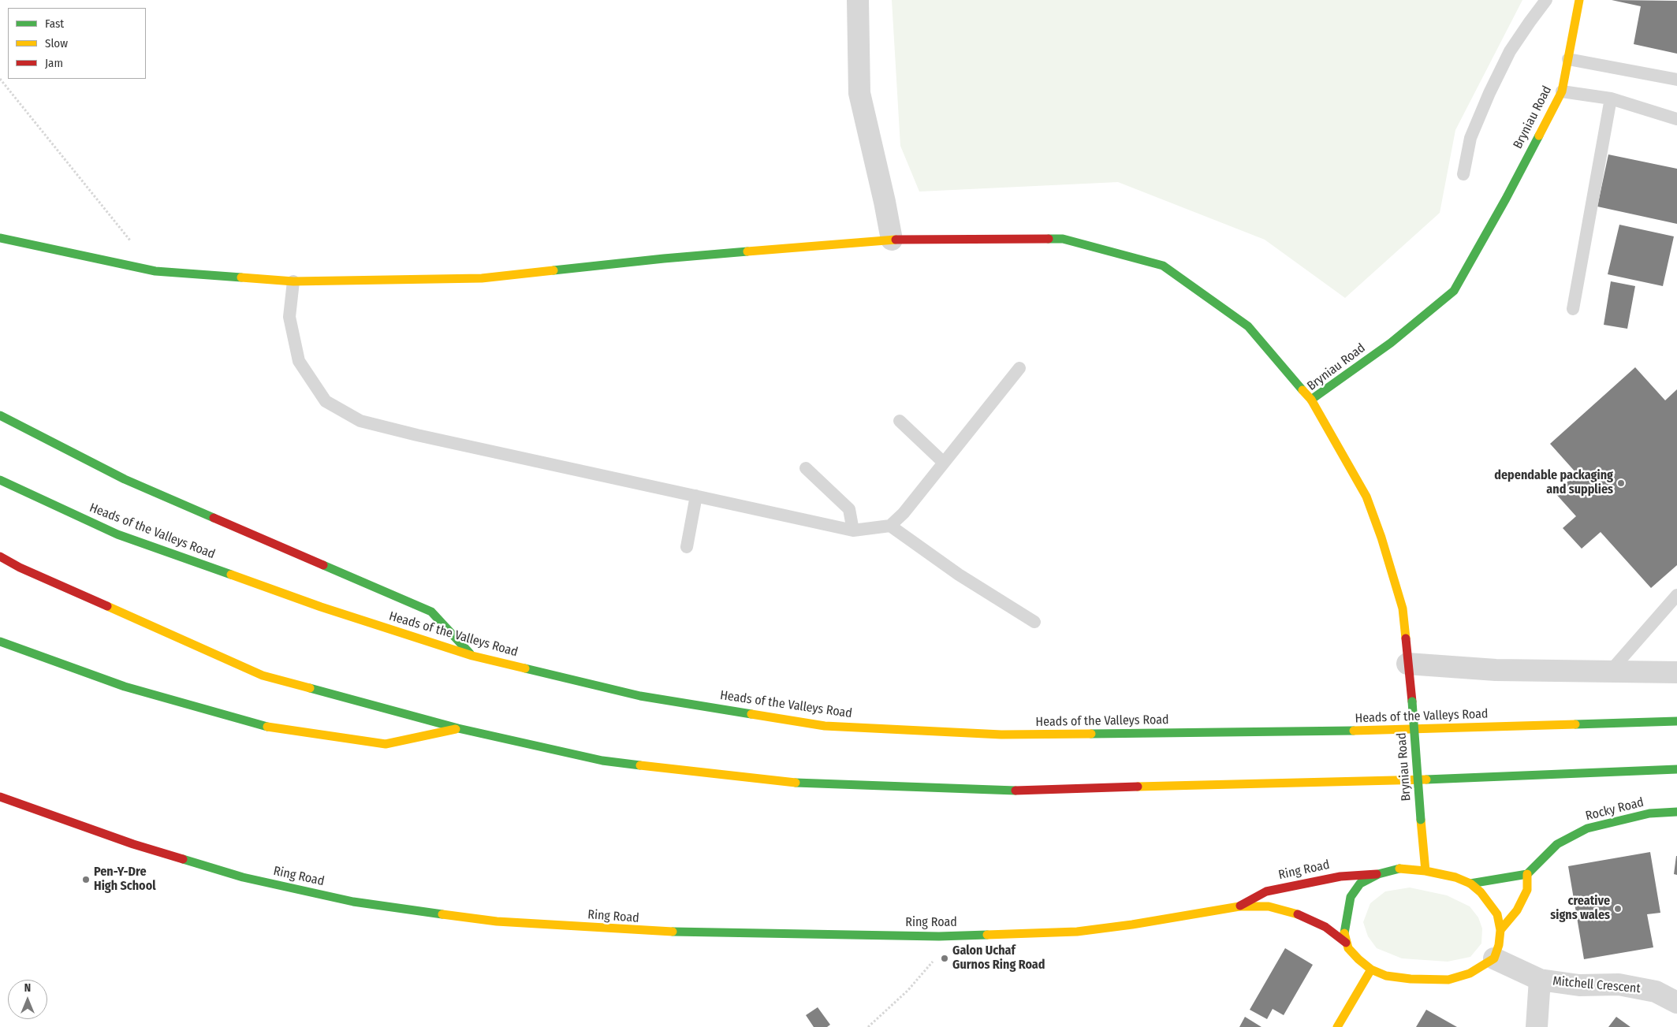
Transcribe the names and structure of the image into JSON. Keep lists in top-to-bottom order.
{
  "streets": {
    "main road": [
      "Bryniau Road",
      "Heads of the Valleys Road",
      "Rocky Road",
      "Ring Road"
    ],
    "street": ["Mitchell Crescent"]
  },
  "crossings": [
    ["Bryniau Road", "Ring Road"],
    ["Bryniau Road", "Mitchell Crescent"],
    ["Ring Road", "Mitchell Crescent"]
  ],
  "places": [
    "dependable packaging and supplies",
    "Pen-Y-Dre High School",
    "creative signs wales",
    "Galon Uchaf Gurnos Ring Road"
  ],
  "legend": ["Fast", "Slow", "Jam"],
  "north": "top"
}
